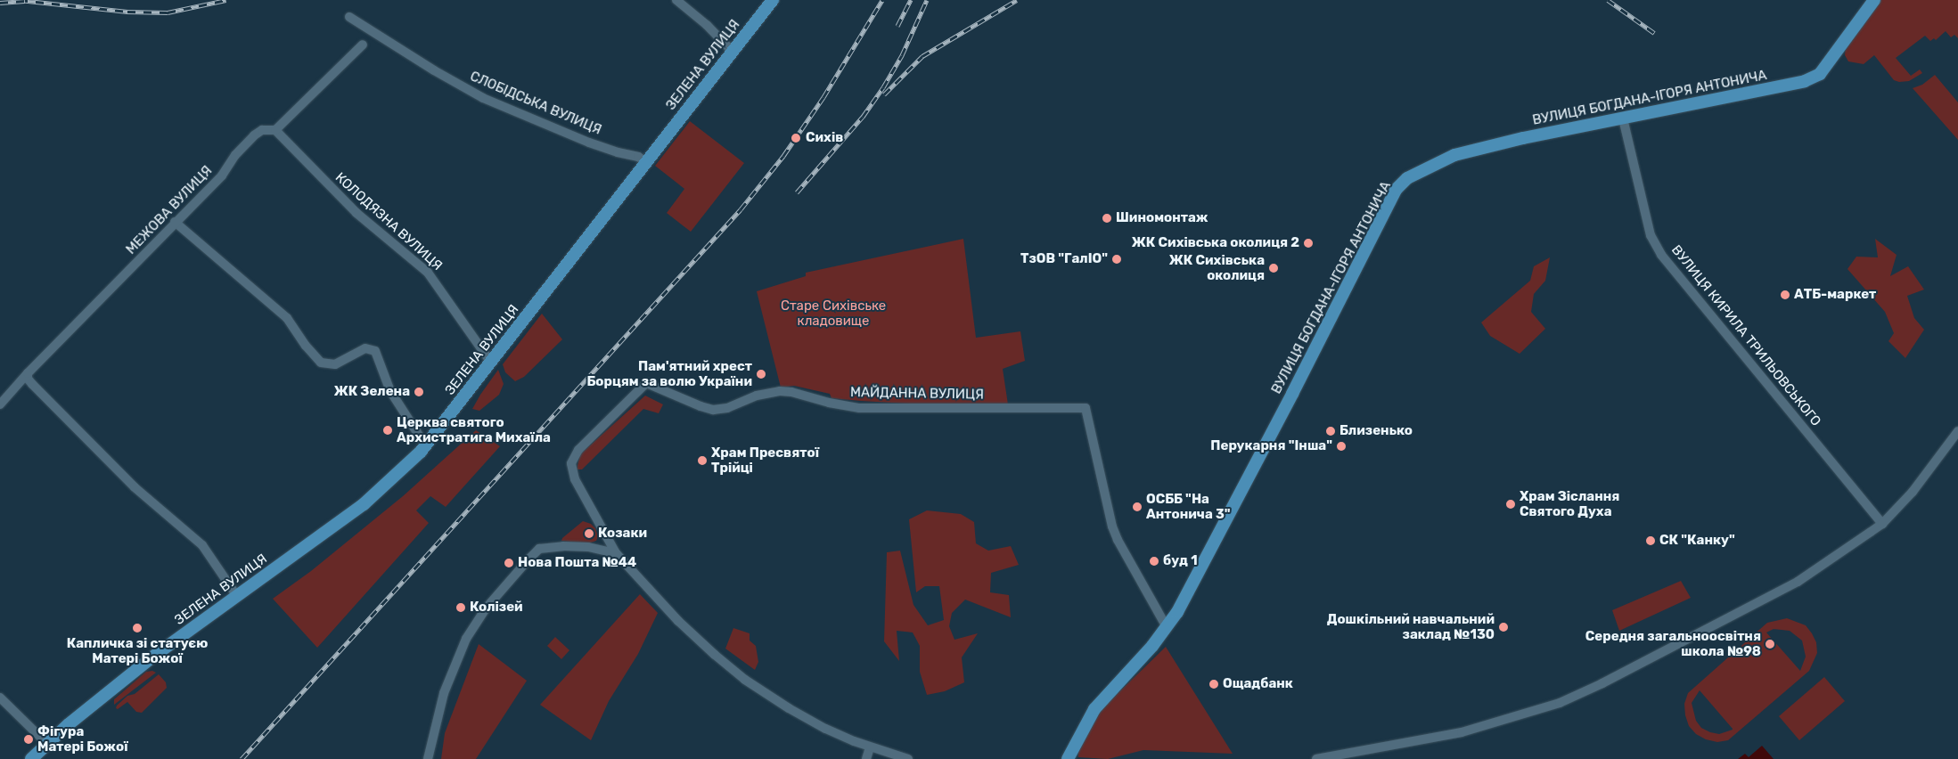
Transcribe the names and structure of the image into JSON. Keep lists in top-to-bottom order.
{
  "streets": {
    "main road": ["ЗЕЛЕНА ВУЛИЦЯ", "ВУЛИЦЯ БОГДАНА-ІГОРЯ АНТОНИЧА"],
    "street": [
      "СЛОБІДСЬКА ВУЛИЦЯ",
      "МЕЖОВА ВУЛИЦЯ",
      "КОЛОДЯЗНА ВУЛИЦЯ",
      "ВУЛИЦЯ КИРИЛА ТРИЛЬОВСЬКОГО",
      "МАЙДАННА ВУЛИЦЯ"
    ]
  },
  "crossings": [
    ["ЗЕЛЕНА ВУЛИЦЯ", "СЛОБІДСЬКА ВУЛИЦЯ"],
    ["ЗЕЛЕНА ВУЛИЦЯ", "КОЛОДЯЗНА ВУЛИЦЯ"],
    ["ВУЛИЦЯ БОГДАНА-ІГОРЯ АНТОНИЧА", "ВУЛИЦЯ КИРИЛА ТРИЛЬОВСЬКОГО"],
    ["ВУЛИЦЯ БОГДАНА-ІГОРЯ АНТОНИЧА", "МАЙДАННА ВУЛИЦЯ"],
    ["МЕЖОВА ВУЛИЦЯ", "КОЛОДЯЗНА ВУЛИЦЯ"]
  ],
  "parks": ["Старе Сихівське кладовище"],
  "places": [
    "Сихів",
    "Шиномонтаж",
    "ЖК Сихівська околиця 2",
    "ТзОВ \"ГалІО\"",
    "ЖК Сихівська околиця",
    "АТБ-маркет",
    "Пам'ятний хрест Борцям за волю України",
    "ЖК Зелена",
    "Церква святого Архистратига Михаїла",
    "Близенько",
    "Перукарня \"Інша\"",
    "Храм Пресвятої Трійці",
    "Храм Зіслання Святого Духа",
    "ОСББ \"На Антонича 3\"",
    "Козаки",
    "СК \"Канку\"",
    "буд 1",
    "Нова Пошта №44",
    "Колізей",
    "Дошкільний навчальний заклад №130",
    "Капличка зі статуєю Матері Божої",
    "Середня загальноосвітня школа №98",
    "Ощадбанк",
    "Фігура Матері Божої"
  ]
}
